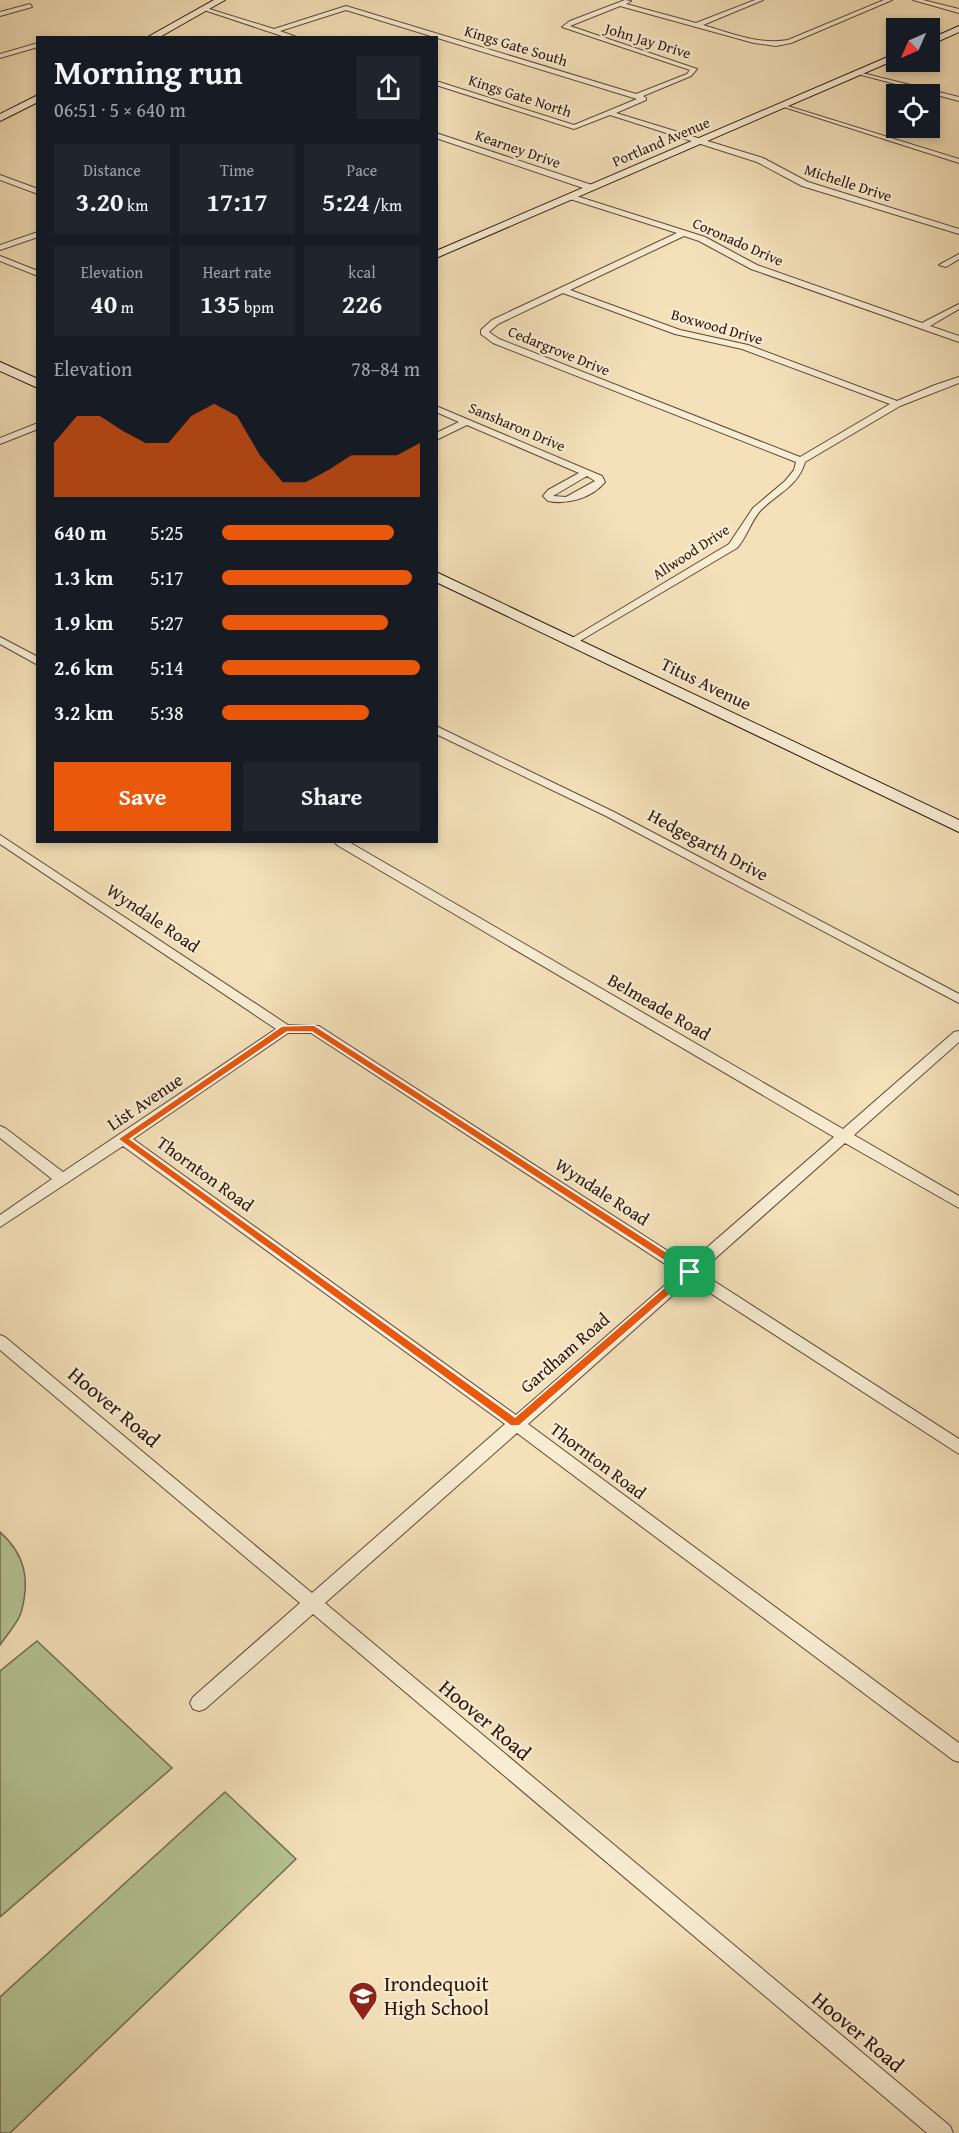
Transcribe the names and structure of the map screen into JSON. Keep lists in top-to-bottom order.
{
  "streets": {
    "main road": ["Portland Avenue", "Titus Avenue"],
    "street": [
      "John Jay Drive",
      "Kings Gate South",
      "Kings Gate North",
      "Kearney Drive",
      "Michelle Drive",
      "Coronado Drive",
      "Boxwood Drive",
      "Cedargrove Drive",
      "Sansharon Drive",
      "Allwood Drive",
      "Hedgegarth Drive",
      "Wyndale Road",
      "Belmeade Road",
      "List Avenue",
      "Thornton Road",
      "Gardham Road",
      "Hoover Road"
    ]
  },
  "crossings": [
    ["John Jay Drive", "Kings Gate South"],
    ["Portland Avenue", "Kearney Drive"],
    ["Portland Avenue", "Michelle Drive"],
    ["Portland Avenue", "Coronado Drive"],
    ["Coronado Drive", "Cedargrove Drive"],
    ["Boxwood Drive", "Cedargrove Drive"],
    ["Boxwood Drive", "Allwood Drive"],
    ["Cedargrove Drive", "Allwood Drive"],
    ["Allwood Drive", "Titus Avenue"],
    ["Wyndale Road", "List Avenue"],
    ["Wyndale Road", "Gardham Road"],
    ["Belmeade Road", "Gardham Road"],
    ["List Avenue", "Thornton Road"],
    ["Thornton Road", "Gardham Road"],
    ["Gardham Road", "Hoover Road"]
  ],
  "places": {
    "school or university": ["Irondequoit High School"]
  },
  "north": "bottom left",
  "page": {
    "heading": ["Morning run", "06:51 · 5 × 640 m"],
    "stats": [
      ["Distance", "3.20 km"],
      ["Time", "17:17"],
      ["Pace", "5:24 /km"],
      ["Elevation", "40 m"],
      ["Heart rate", "135 bpm"],
      ["kcal", "226"]
    ],
    "chart": ["Elevation", "78–84 m"],
    "list": [
      {
        "name": "640 m",
        "note": "5:25"
      },
      {
        "name": "1.3 km",
        "note": "5:17"
      },
      {
        "name": "1.9 km",
        "note": "5:27"
      },
      {
        "name": "2.6 km",
        "note": "5:14"
      },
      {
        "name": "3.2 km",
        "note": "5:38"
      }
    ],
    "buttons": ["Save", "Share"]
  }
}
